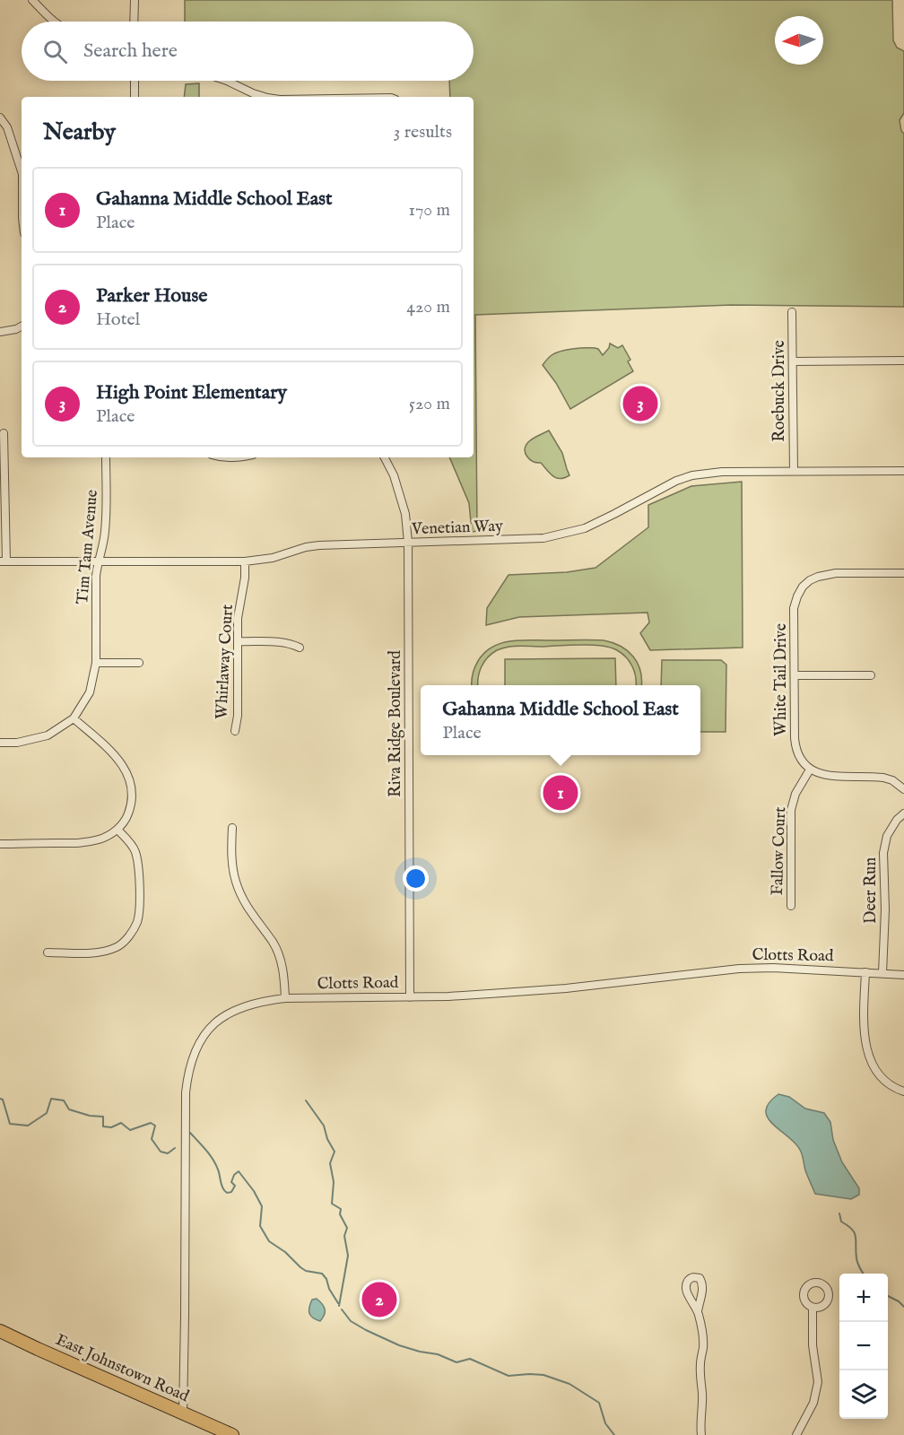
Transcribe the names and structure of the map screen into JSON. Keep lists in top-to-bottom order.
{
  "streets": {
    "highway": ["East Johnstown Road"],
    "street": [
      "Roebuck Drive",
      "Venetian Way",
      "Tim Tam Avenue",
      "Whirlaway Court",
      "White Tail Drive",
      "Riva Ridge Boulevard",
      "Fallow Court",
      "Deer Run",
      "Clotts Road"
    ]
  },
  "crossings": [
    ["Roebuck Drive", "Venetian Way"],
    ["Venetian Way", "Tim Tam Avenue"],
    ["Venetian Way", "Whirlaway Court"],
    ["Venetian Way", "Riva Ridge Boulevard"],
    ["White Tail Drive", "Fallow Court"],
    ["Riva Ridge Boulevard", "Clotts Road"],
    ["Deer Run", "Clotts Road"],
    ["Clotts Road", "East Johnstown Road"]
  ],
  "north": "left",
  "page": {
    "search": "Search here",
    "heading": ["Nearby", "3 results"],
    "list": [
      {
        "mark": "1",
        "name": "Gahanna Middle School East",
        "note": "Place",
        "value": "170 m"
      },
      {
        "mark": "2",
        "name": "Parker House",
        "note": "Hotel",
        "value": "420 m"
      },
      {
        "mark": "3",
        "name": "High Point Elementary",
        "note": "Place",
        "value": "520 m"
      }
    ],
    "pins": ["3", "1", "2"],
    "popup": ["Gahanna Middle School East", "Place"],
    "map_buttons": ["+", "−"]
  }
}
